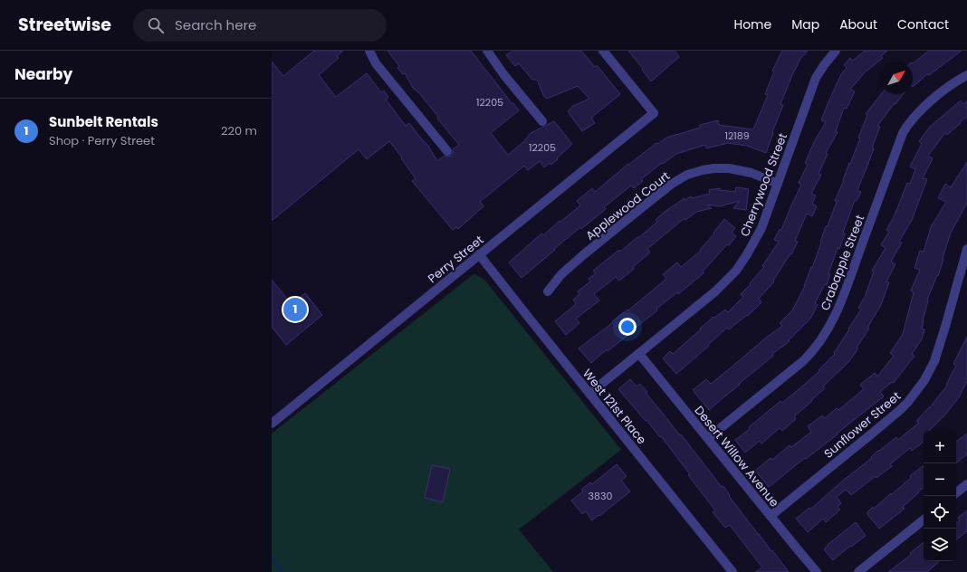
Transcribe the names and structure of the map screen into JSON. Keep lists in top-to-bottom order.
{
  "streets": {
    "street": [
      "Cherrywood Street",
      "Applewood Court",
      "Perry Street",
      "Crabapple Street",
      "West 121st Place",
      "Sunflower Street",
      "Desert Willow Avenue"
    ]
  },
  "crossings": [
    ["Cherrywood Street", "Applewood Court"],
    ["Cherrywood Street", "West 121st Place"],
    ["Cherrywood Street", "Desert Willow Avenue"],
    ["Perry Street", "West 121st Place"],
    ["Crabapple Street", "Desert Willow Avenue"],
    ["Sunflower Street", "Desert Willow Avenue"]
  ],
  "house_numbers": [
    "12205",
    "12189",
    "12205",
    "3830"
  ],
  "north": "top right",
  "page": {
    "header": "Streetwise",
    "search": "Search here",
    "nav": [
      "Home",
      "Map",
      "About",
      "Contact"
    ],
    "heading": "Nearby",
    "list": [
      {
        "mark": "1",
        "name": "Sunbelt Rentals",
        "note": "Shop · Perry Street",
        "value": "220 m"
      }
    ],
    "pins": "1",
    "map_buttons": ["+", "−"]
  }
}
